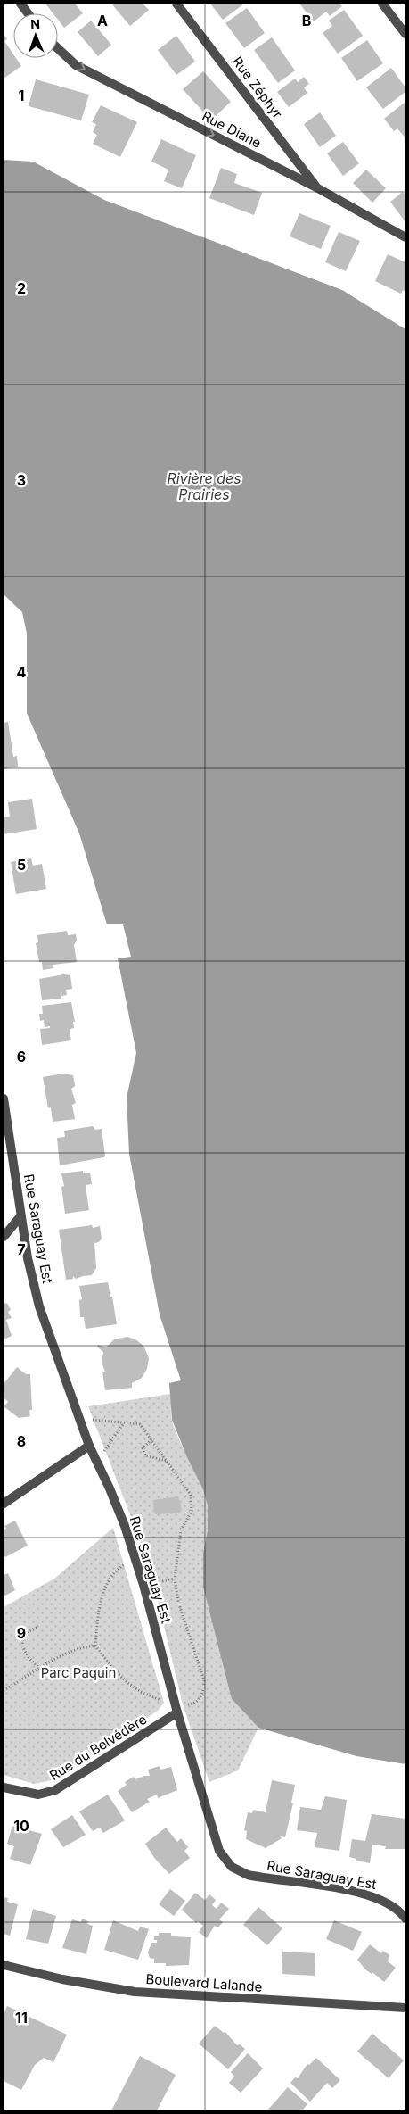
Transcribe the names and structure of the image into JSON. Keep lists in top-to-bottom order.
{
  "streets": {
    "street": [
      "Rue Zéphyr",
      "Rue Diane",
      "Rue Saraguay Est",
      "Rue du Belvédère",
      "Boulevard Lalande"
    ]
  },
  "crossings": [
    ["Rue Zéphyr", "Rue Diane"],
    ["Rue Saraguay Est", "Rue du Belvédère"]
  ],
  "one_way": ["Rue Diane"],
  "water": ["Rivière des Prairies"],
  "parks": ["Parc Paquin"],
  "north": "top",
  "grid": {
    "columns": ["A", "B"],
    "rows": [
      "1",
      "2",
      "3",
      "4",
      "5",
      "6",
      "7",
      "8",
      "9",
      "10",
      "11"
    ]
  }
}
